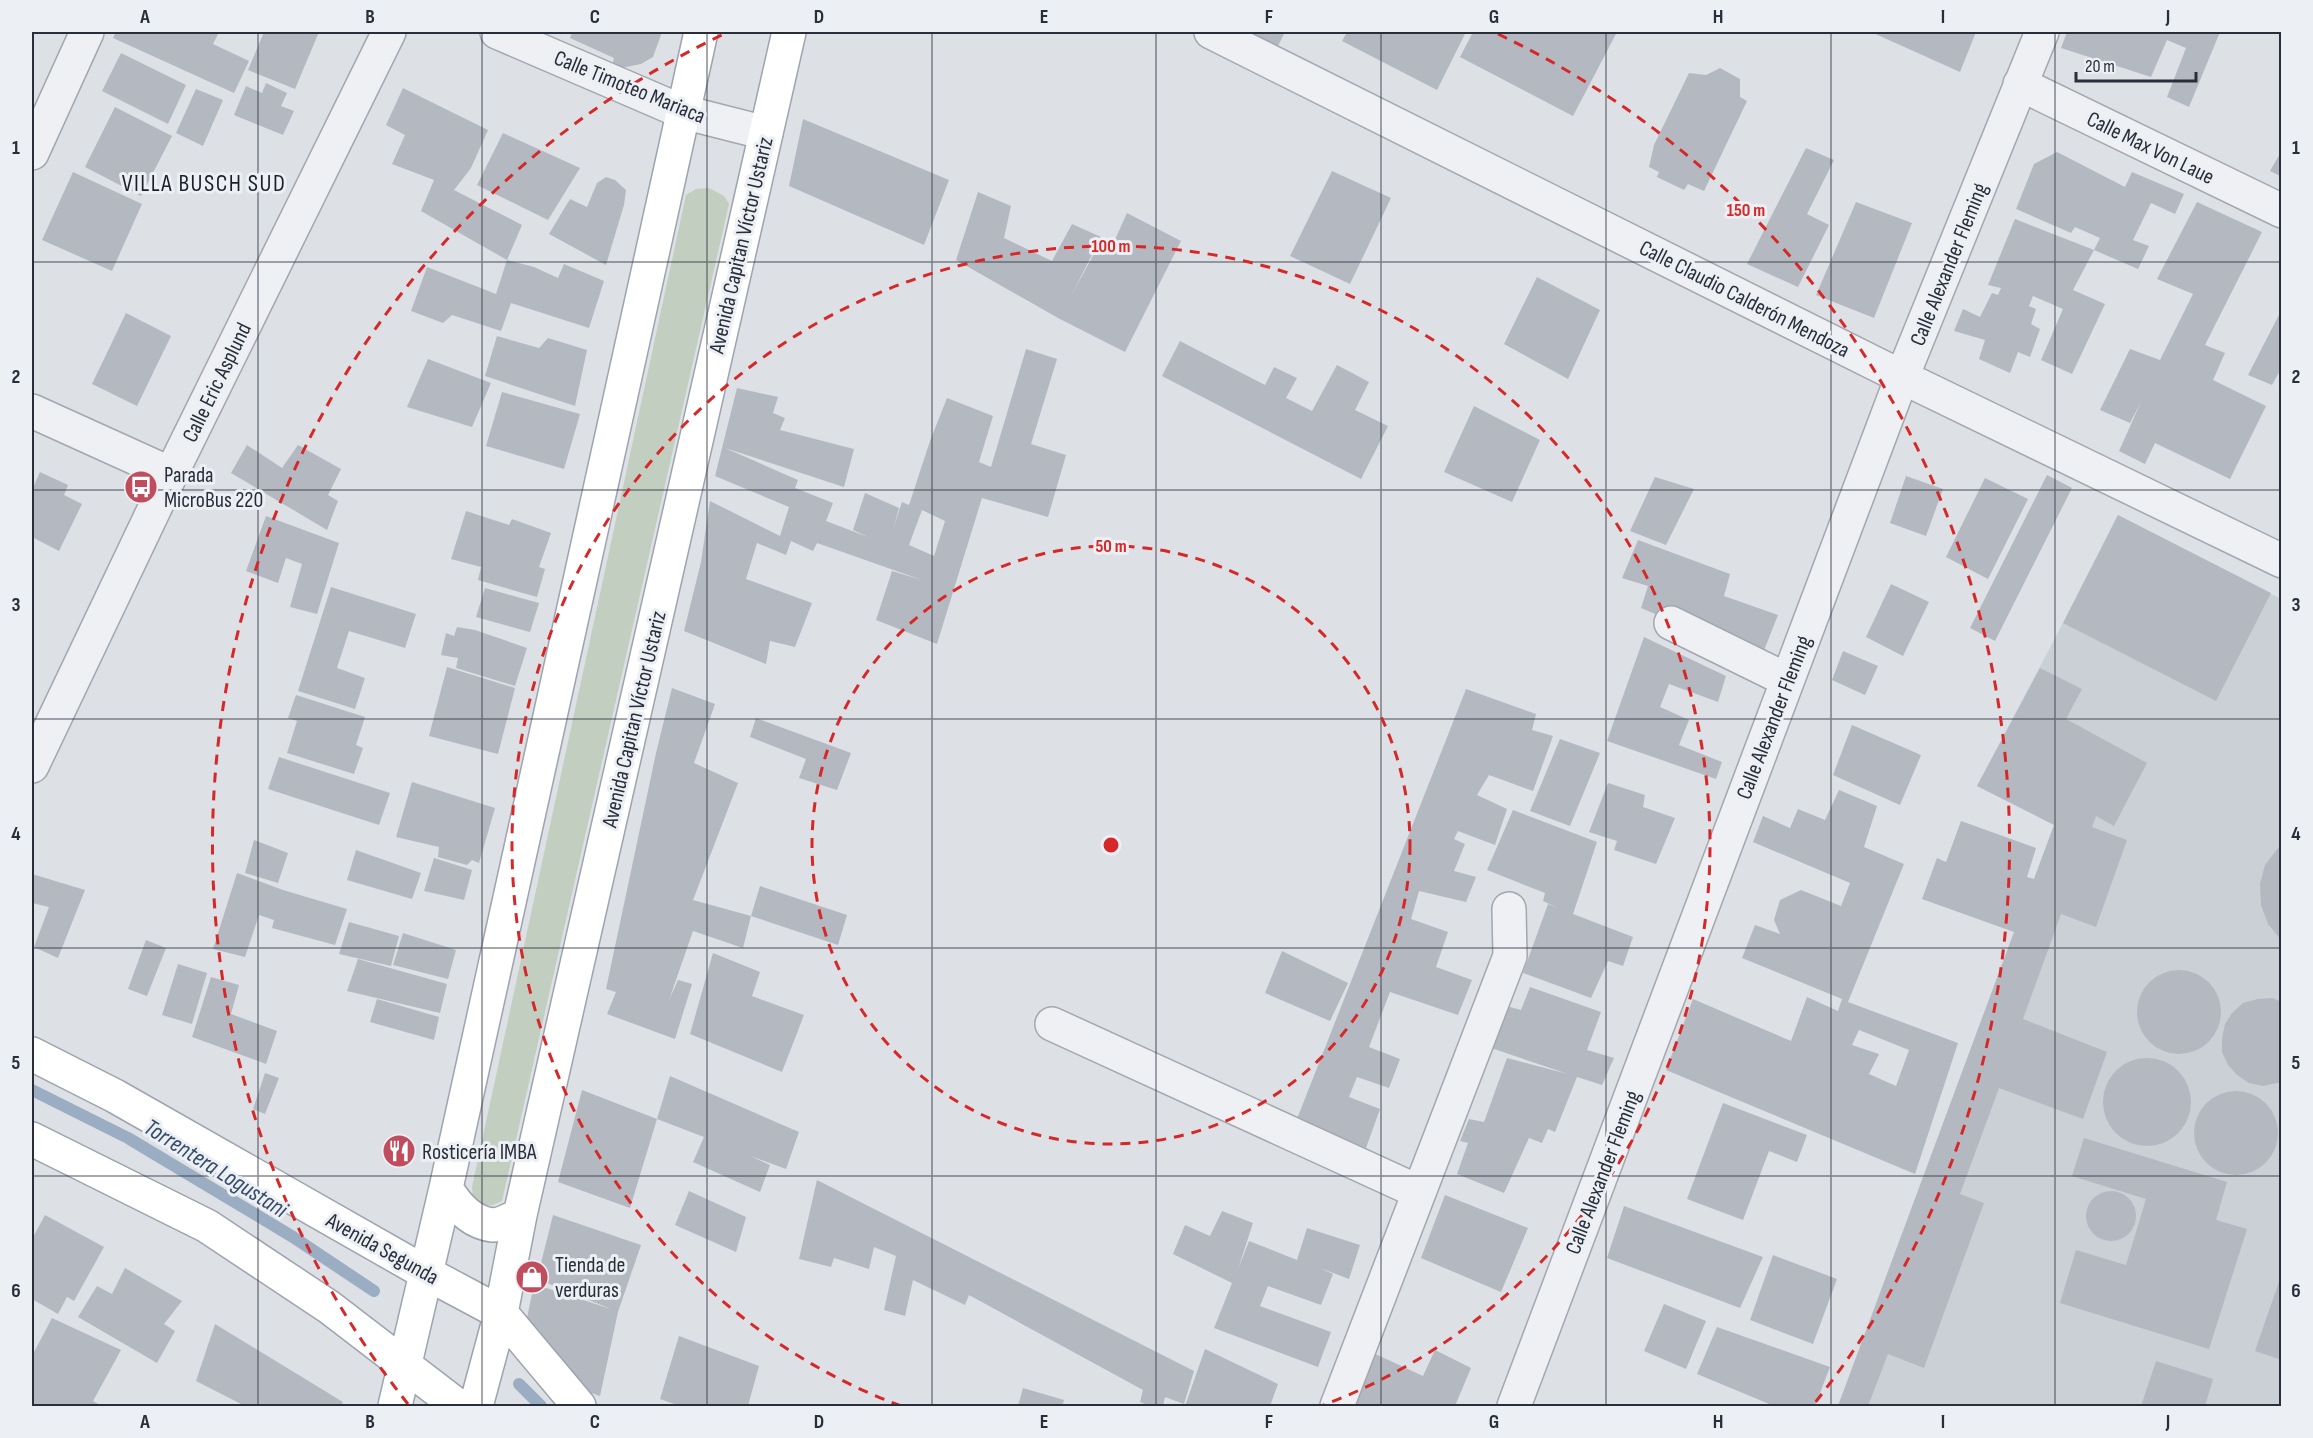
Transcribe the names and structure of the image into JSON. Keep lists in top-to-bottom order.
{
  "streets": {
    "main road": ["Avenida Capitan Víctor Ustariz", "Avenida Segunda"],
    "street": [
      "Calle Timoteo Mariaca",
      "Calle Max Von Laue",
      "Calle Alexander Fleming",
      "Calle Claudio Calderón Mendoza",
      "Calle Eric Asplund"
    ]
  },
  "crossings": [
    ["Calle Timoteo Mariaca", "Avenida Capitan Víctor Ustariz"],
    ["Calle Max Von Laue", "Calle Alexander Fleming"],
    ["Avenida Capitan Víctor Ustariz", "Avenida Segunda"],
    ["Calle Alexander Fleming", "Calle Claudio Calderón Mendoza"]
  ],
  "districts": ["VILLA BUSCH SUD"],
  "water": ["Torrentera Logustani"],
  "places": {
    "bus stop": ["Parada MicroBus 220"],
    "restaurant": ["Rosticería IMBA"],
    "shop": ["Tienda de verduras"]
  },
  "scale_bar": "20 m",
  "grid": {
    "columns": [
      "A",
      "B",
      "C",
      "D",
      "E",
      "F",
      "G",
      "H",
      "I",
      "J"
    ],
    "rows": [
      "1",
      "2",
      "3",
      "4",
      "5",
      "6"
    ]
  },
  "rings": ["150 m", "100 m", "50 m"]
}
